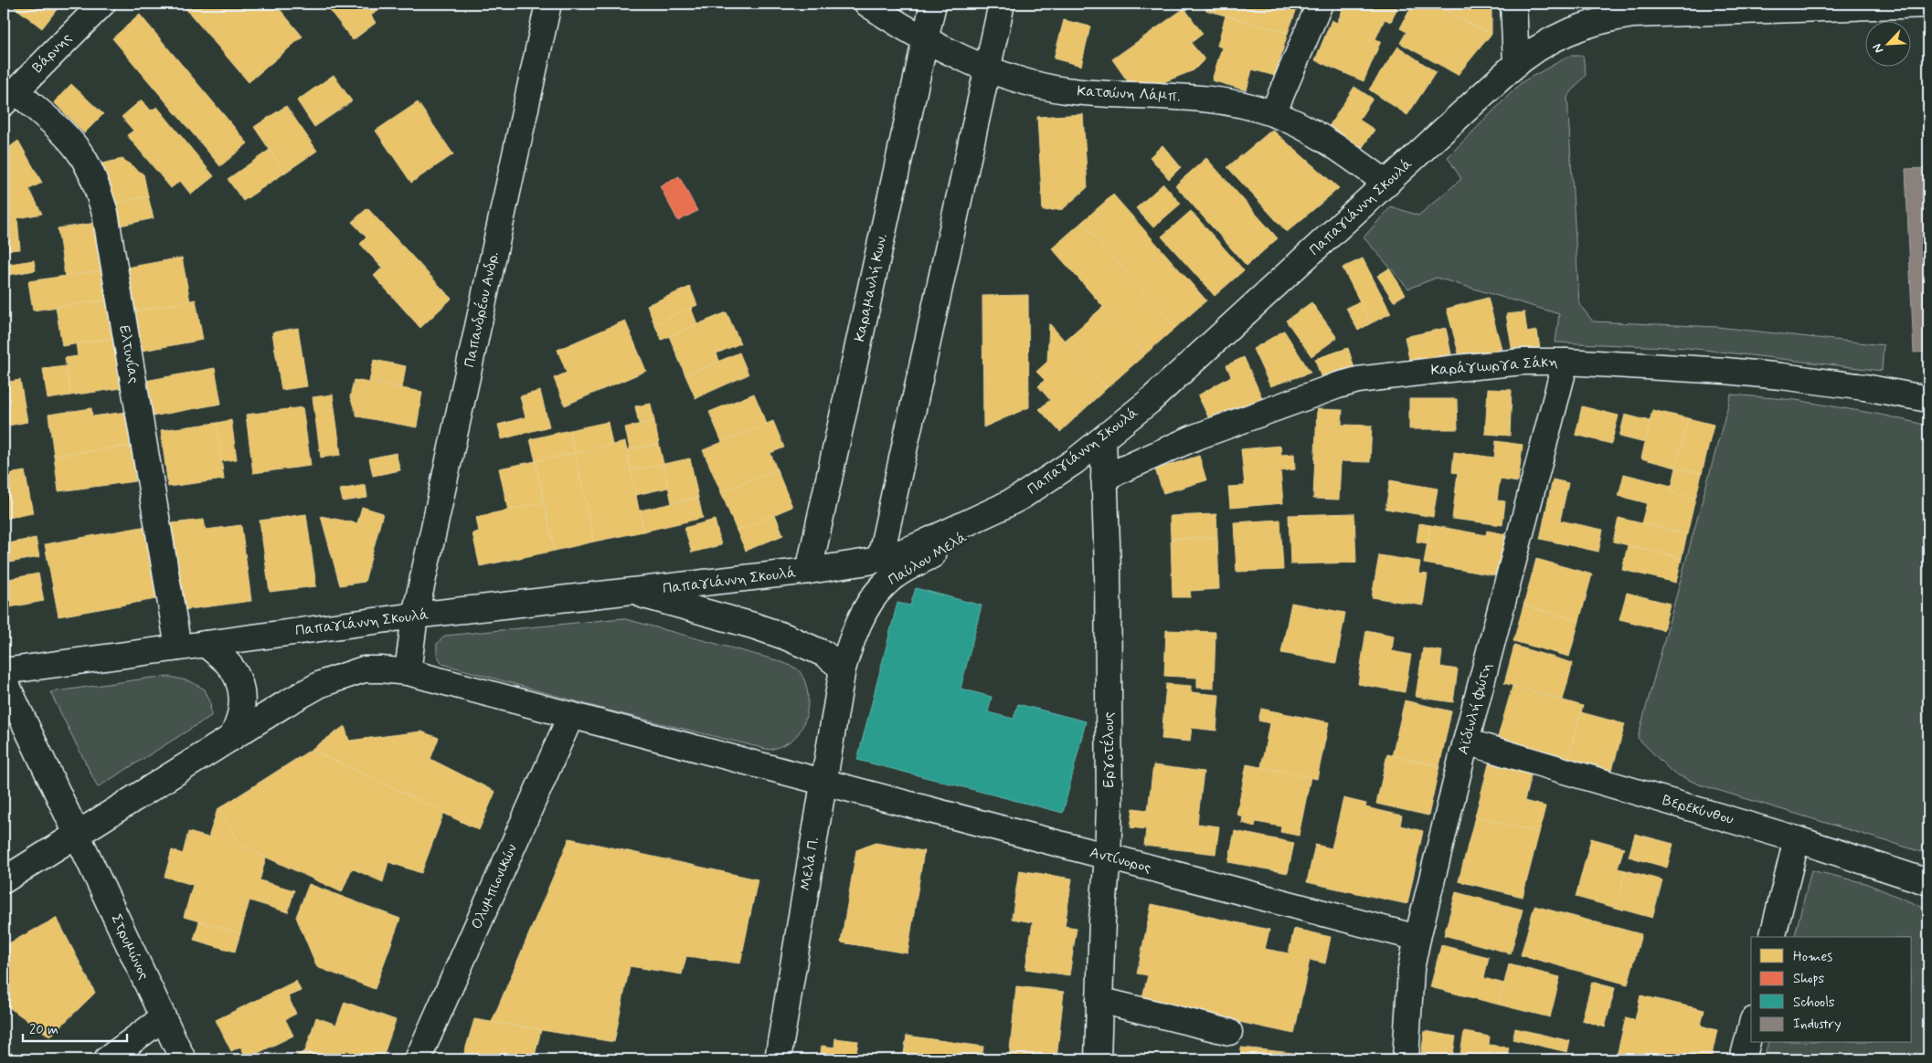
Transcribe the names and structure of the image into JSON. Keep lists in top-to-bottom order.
{
  "streets": {
    "street": [
      "Βάρνης",
      "Κατσώνη Λάμπ.",
      "Παπαγιάννη Σκουλά",
      "Καραμανλή Κων.",
      "Παπανδρέου Ανδρ.",
      "Ελτυνίας",
      "Καράγιωργα Σάκη",
      "Παύλου Μελά",
      "Αϊδινλή Φώτη",
      "Εργοτέλους",
      "Βερεκύνθου",
      "Αντίνορος",
      "Μελά Π.",
      "Ολυμπιονικών",
      "Στρυμώνος"
    ]
  },
  "crossings": [
    ["Βάρνης", "Ελτυνίας"],
    ["Κατσώνη Λάμπ.", "Παπαγιάννη Σκουλά"],
    ["Κατσώνη Λάμπ.", "Καραμανλή Κων."],
    ["Παπαγιάννη Σκουλά", "Καραμανλή Κων."],
    ["Παπαγιάννη Σκουλά", "Παπανδρέου Ανδρ."],
    ["Παπαγιάννη Σκουλά", "Ελτυνίας"],
    ["Παπαγιάννη Σκουλά", "Παύλου Μελά"],
    ["Παπαγιάννη Σκουλά", "Εργοτέλους"],
    ["Παπανδρέου Ανδρ.", "Αντίνορος"],
    ["Καράγιωργα Σάκη", "Αϊδινλή Φώτη"],
    ["Καράγιωργα Σάκη", "Εργοτέλους"],
    ["Παύλου Μελά", "Μελά Π."],
    ["Αϊδινλή Φώτη", "Βερεκύνθου"],
    ["Αϊδινλή Φώτη", "Αντίνορος"],
    ["Εργοτέλους", "Αντίνορος"],
    ["Αντίνορος", "Μελά Π."],
    ["Αντίνορος", "Ολυμπιονικών"],
    ["Αντίνορος", "Στρυμώνος"]
  ],
  "legend": [
    "Homes",
    "Shops",
    "Schools",
    "Industry"
  ],
  "scale_bar": "20 m",
  "north": "bottom left"
}
